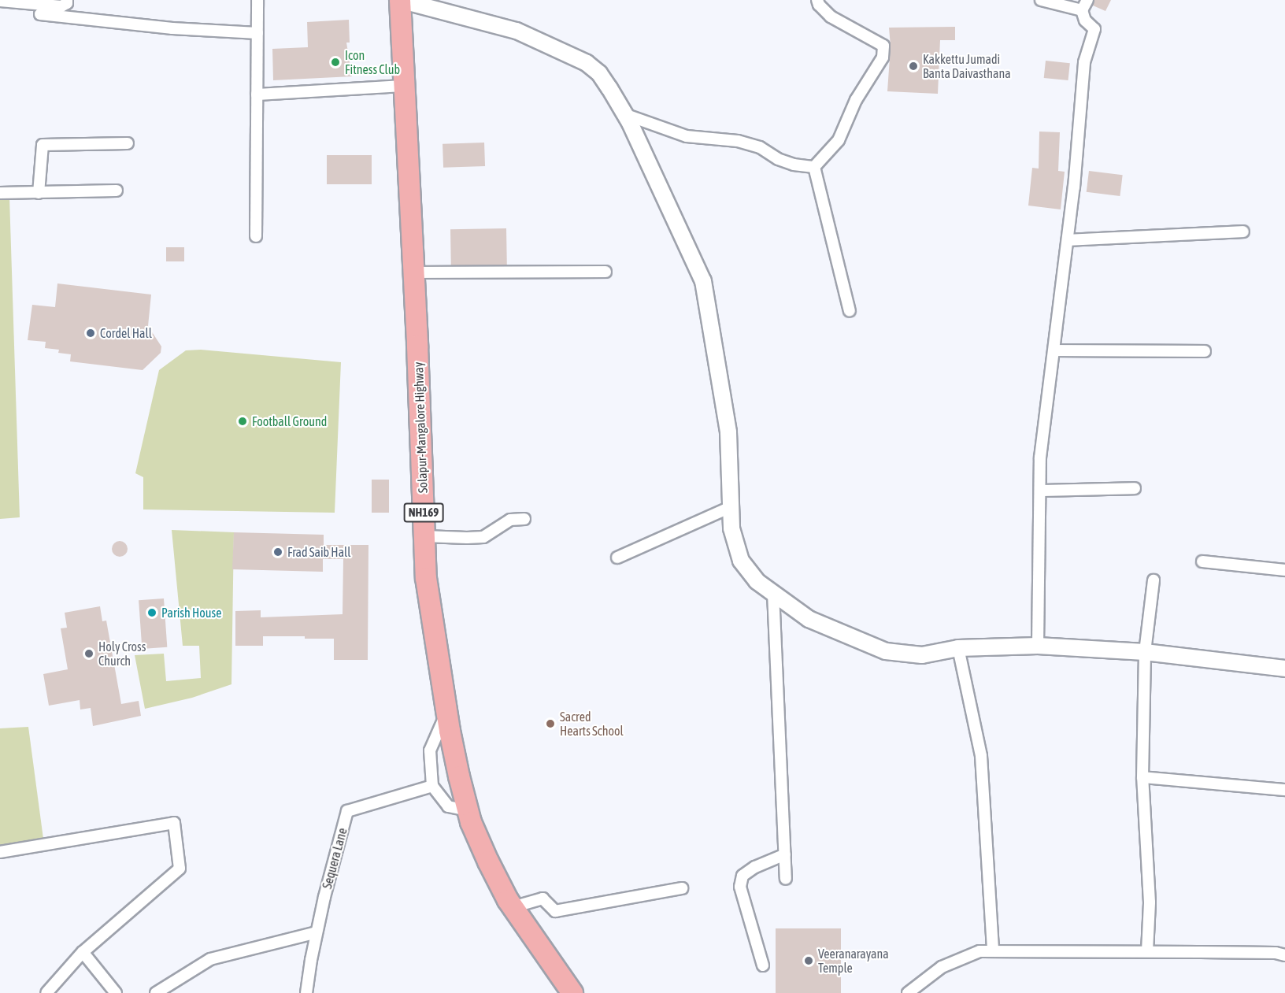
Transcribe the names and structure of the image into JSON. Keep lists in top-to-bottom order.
{
  "streets": {
    "highway": ["Solapur-Mangalore Highway", "NH169"],
    "street": ["Sequera Lane"]
  },
  "places": [
    "Icon Fitness Club",
    "Kakkettu Jumadi Banta Daivasthana",
    "Cordel Hall",
    "Football Ground",
    "Frad Saib Hall",
    "Parish House",
    "Holy Cross Church",
    "Sacred Hearts School",
    "Veeranarayana Temple"
  ]
}
